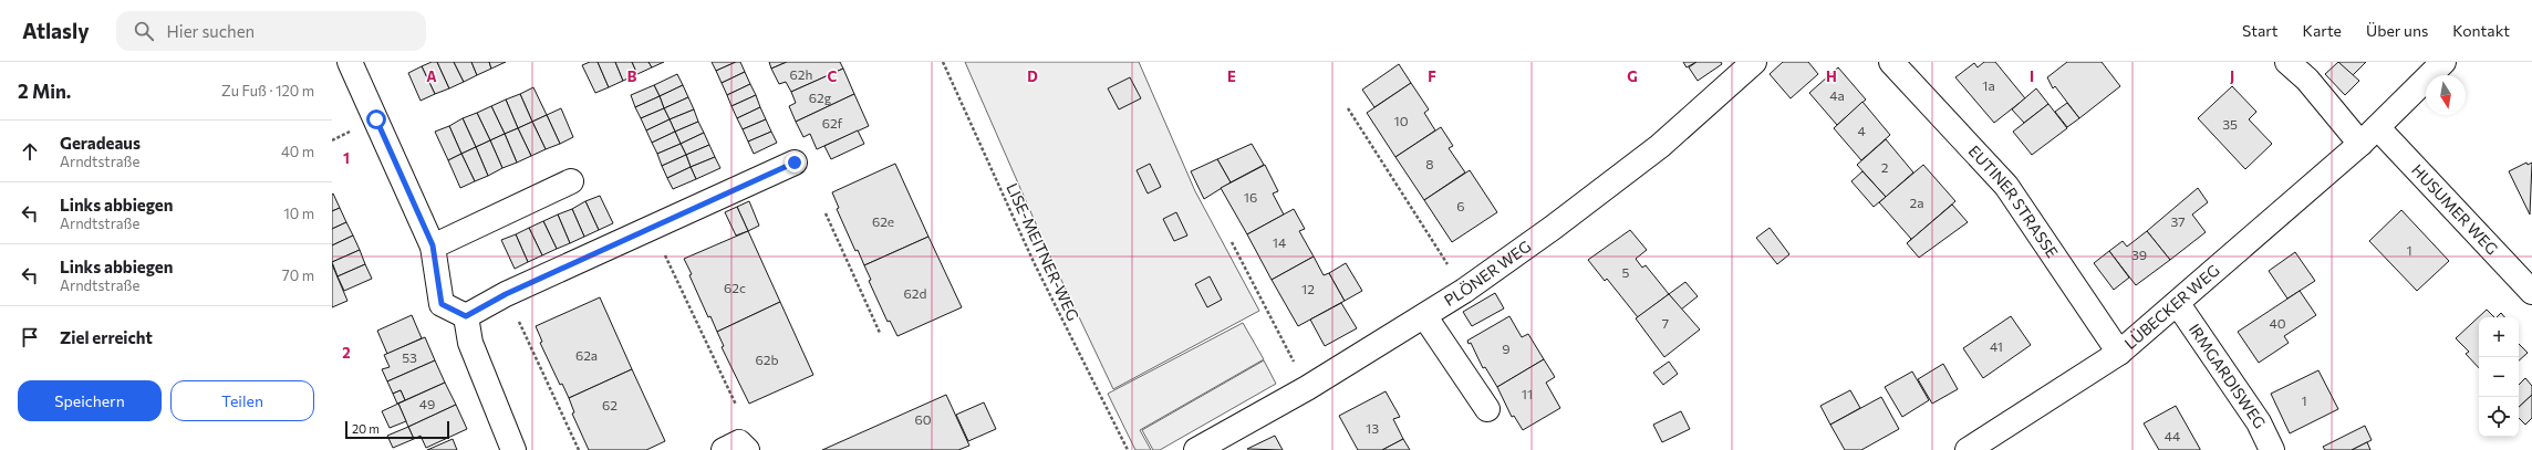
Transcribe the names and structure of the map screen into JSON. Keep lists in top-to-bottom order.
{
  "streets": {
    "street": [
      "EUTINER STRASSE",
      "HUSUMER WEG",
      "PLÖNER WEG",
      "LÜBECKER WEG",
      "IRMGARDISWEG"
    ],
    "path": ["LISE-MEITNER-WEG"]
  },
  "crossings": [
    ["EUTINER STRASSE", "LÜBECKER WEG"],
    ["HUSUMER WEG", "LÜBECKER WEG"],
    ["LÜBECKER WEG", "IRMGARDISWEG"]
  ],
  "house_numbers": [
    "62h",
    "1a",
    "4a",
    "62g",
    "10",
    "62f",
    "35",
    "4",
    "8",
    "2",
    "16",
    "2a",
    "6",
    "62e",
    "37",
    "14",
    "1",
    "39",
    "5",
    "62c",
    "12",
    "62d",
    "7",
    "40",
    "41",
    "9",
    "62a",
    "53",
    "62b",
    "11",
    "1",
    "49",
    "62",
    "60",
    "13",
    "44"
  ],
  "scale_bar": "20 m",
  "north": "bottom",
  "page": {
    "header": "Atlasly",
    "search": "Hier suchen",
    "nav": [
      "Start",
      "Karte",
      "Über uns",
      "Kontakt"
    ],
    "heading": ["2 Min.", "Zu Fuß · 120 m"],
    "list": [
      ["Geradeaus", "Arndtstraße", "40 m"],
      ["Links abbiegen", "Arndtstraße", "10 m"],
      ["Links abbiegen", "Arndtstraße", "70 m"],
      "Ziel erreicht"
    ],
    "map_buttons": ["+", "−"],
    "buttons": ["Speichern", "Teilen"],
    "scale": "20 m"
  },
  "grid": {
    "columns": [
      "A",
      "B",
      "C",
      "D",
      "E",
      "F",
      "G",
      "H",
      "I",
      "J"
    ],
    "rows": ["1", "2"]
  }
}
